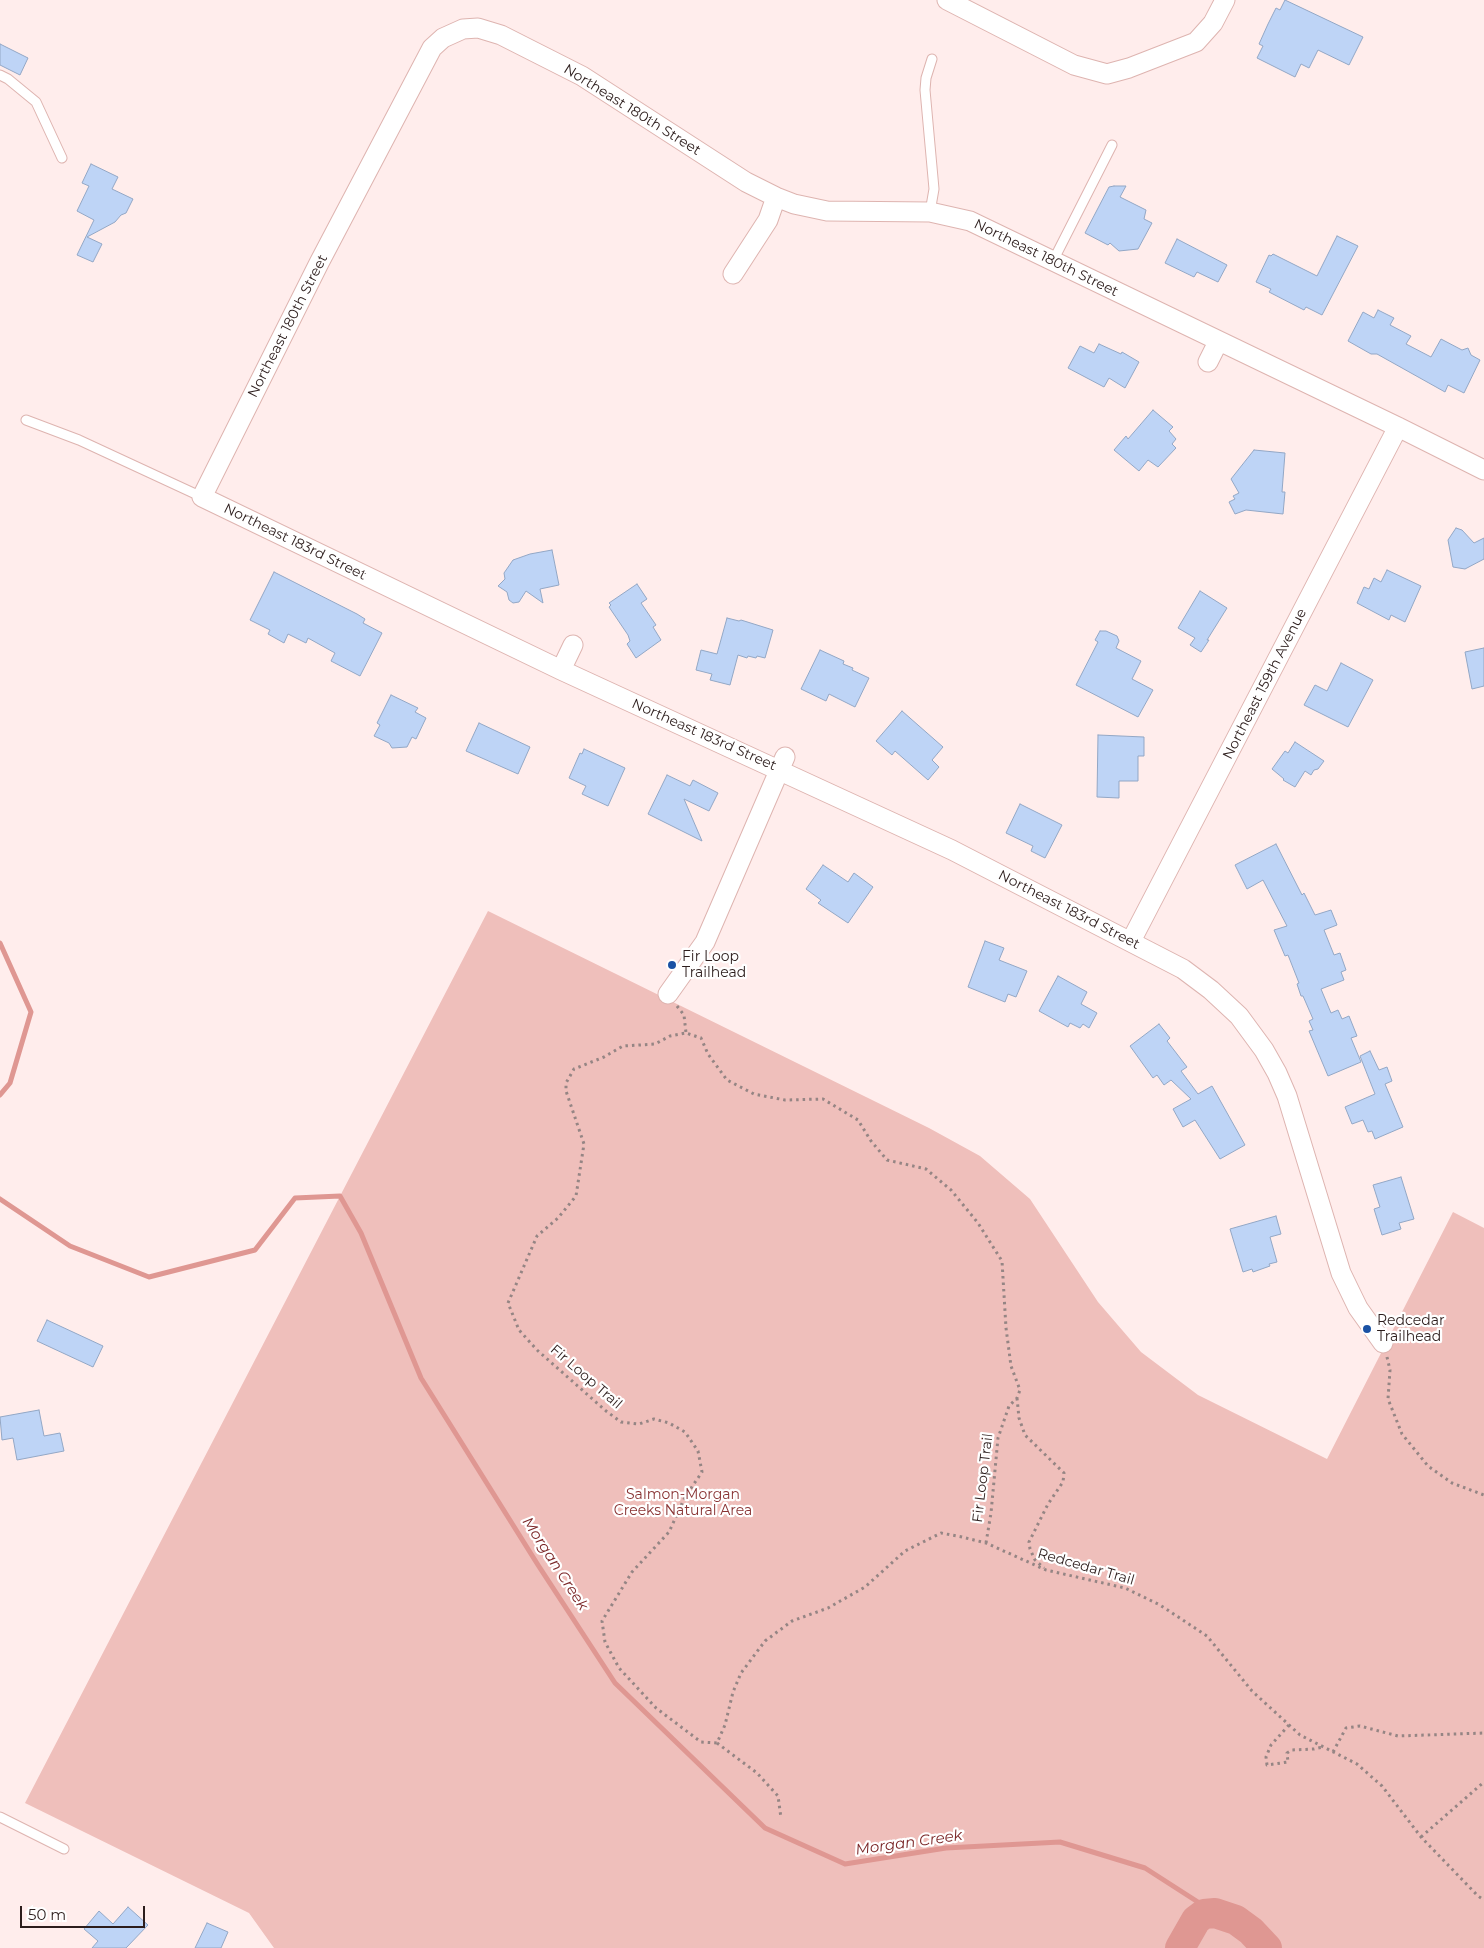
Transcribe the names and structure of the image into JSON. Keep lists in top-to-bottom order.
{
  "streets": {
    "street": ["Northeast 180th Street", "Northeast 183rd Street", "Northeast 159th Avenue"],
    "path": ["Fir Loop Trail", "Redcedar Trail"]
  },
  "crossings": [
    ["Northeast 180th Street", "Northeast 183rd Street"],
    ["Northeast 180th Street", "Northeast 159th Avenue"],
    ["Northeast 183rd Street", "Northeast 159th Avenue"],
    ["Fir Loop Trail", "Redcedar Trail"]
  ],
  "water": ["Morgan Creek"],
  "parks": ["Salmon-Morgan Creeks Natural Area"],
  "places": ["Fir Loop Trailhead", "Redcedar Trailhead"],
  "scale_bar": "50 m"
}
